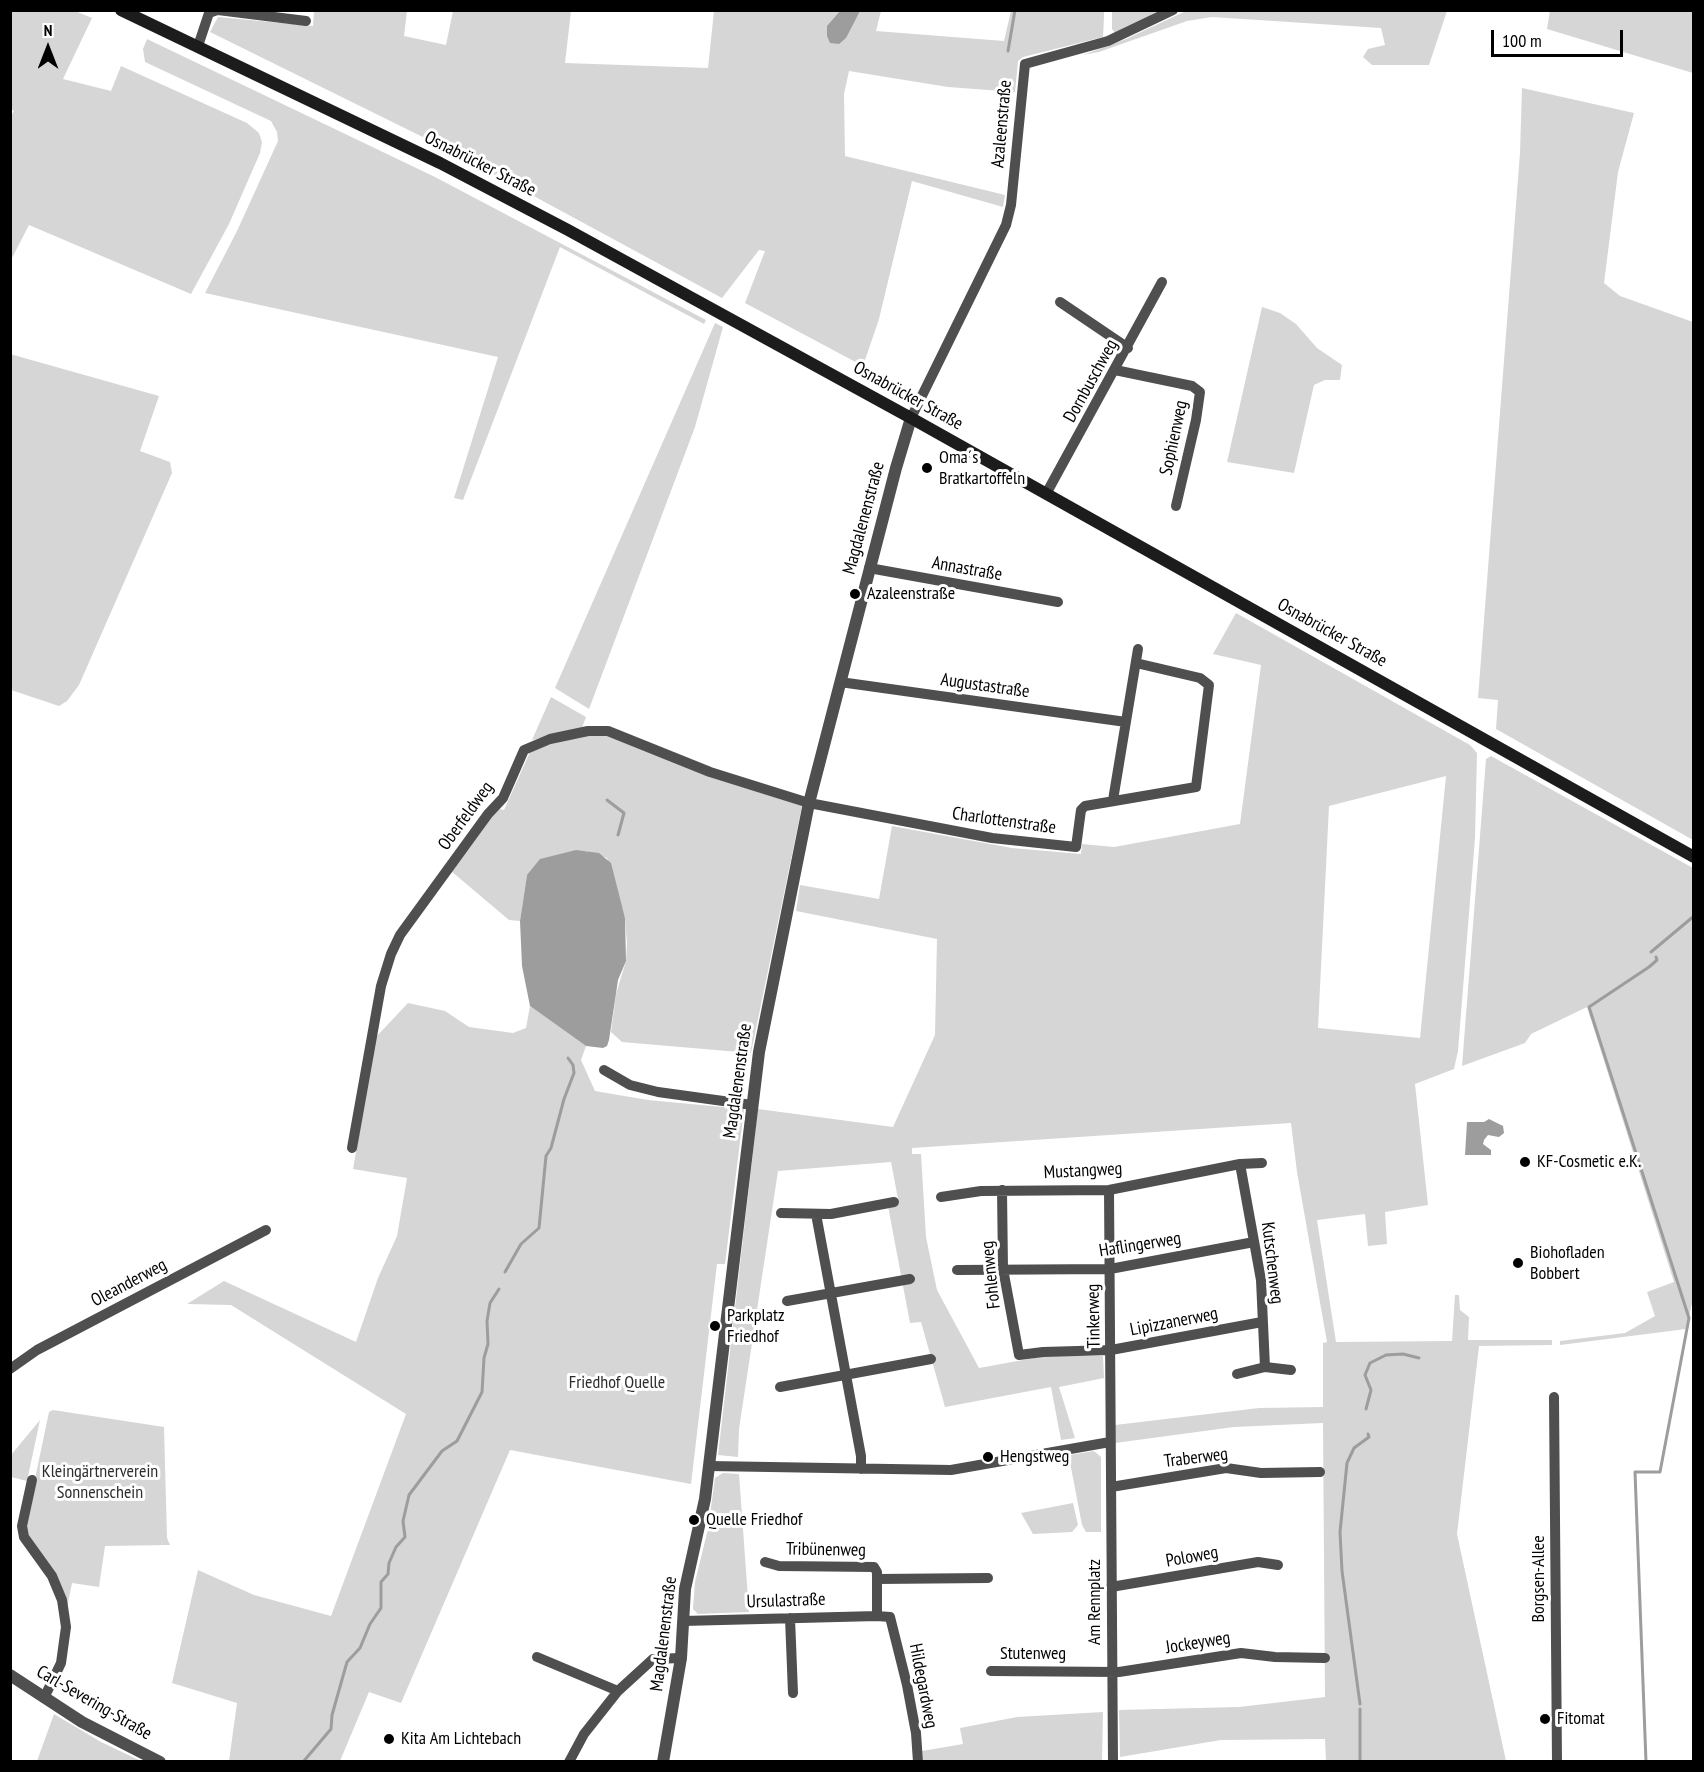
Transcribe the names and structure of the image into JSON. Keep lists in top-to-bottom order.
{
  "streets": {
    "main road": ["Osnabrücker Straße"],
    "street": [
      "Azaleenstraße",
      "Dornbuschweg",
      "Sophienweg",
      "Magdalenenstraße",
      "Annastraße",
      "Augustastraße",
      "Oberfeldweg",
      "Charlottenstraße",
      "Mustangweg",
      "Haflingerweg",
      "Kutschenweg",
      "Fohlenweg",
      "Oleanderweg",
      "Tinkerweg",
      "Lipizzanerweg",
      "Traberweg",
      "Tribünenweg",
      "Poloweg",
      "Borgsen-Allee",
      "Ursulastraße",
      "Am Rennplatz",
      "Jockeyweg",
      "Stutenweg",
      "Hildegardweg",
      "Carl-Severing-Straße"
    ]
  },
  "crossings": [
    ["Azaleenstraße", "Osnabrücker Straße"],
    ["Azaleenstraße", "Magdalenenstraße"],
    ["Osnabrücker Straße", "Dornbuschweg"],
    ["Osnabrücker Straße", "Magdalenenstraße"],
    ["Dornbuschweg", "Sophienweg"],
    ["Magdalenenstraße", "Annastraße"],
    ["Magdalenenstraße", "Augustastraße"],
    ["Magdalenenstraße", "Oberfeldweg"],
    ["Magdalenenstraße", "Charlottenstraße"],
    ["Magdalenenstraße", "Ursulastraße"],
    ["Oberfeldweg", "Charlottenstraße"],
    ["Mustangweg", "Kutschenweg"],
    ["Mustangweg", "Fohlenweg"],
    ["Mustangweg", "Tinkerweg"],
    ["Haflingerweg", "Kutschenweg"],
    ["Haflingerweg", "Fohlenweg"],
    ["Haflingerweg", "Tinkerweg"],
    ["Kutschenweg", "Lipizzanerweg"],
    ["Fohlenweg", "Lipizzanerweg"],
    ["Tinkerweg", "Lipizzanerweg"],
    ["Tinkerweg", "Am Rennplatz"],
    ["Traberweg", "Am Rennplatz"],
    ["Tribünenweg", "Ursulastraße"],
    ["Poloweg", "Am Rennplatz"],
    ["Ursulastraße", "Hildegardweg"],
    ["Am Rennplatz", "Jockeyweg"],
    ["Am Rennplatz", "Stutenweg"],
    ["Jockeyweg", "Stutenweg"]
  ],
  "parks": ["Friedhof Quelle", "Kleingärtnerverein Sonnenschein"],
  "places": [
    "Oma´s Bratkartoffeln",
    "Azaleenstraße",
    "KF-Cosmetic e.K.",
    "Biohofladen Bobbert",
    "Parkplatz Friedhof",
    "Hengstweg",
    "Quelle Friedhof",
    "Fitomat",
    "Kita Am Lichtebach"
  ],
  "scale_bar": "100 m",
  "north": "top"
}
